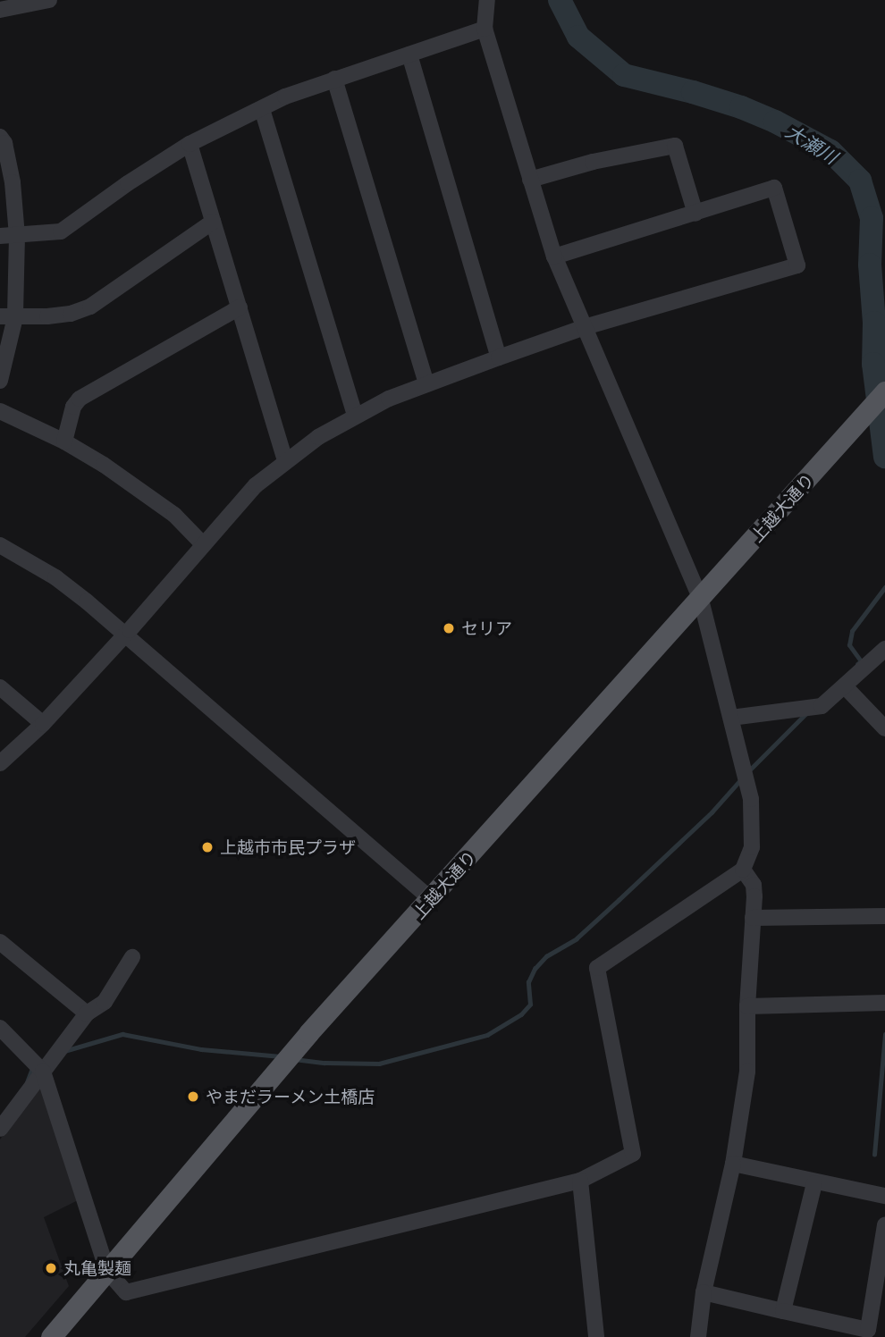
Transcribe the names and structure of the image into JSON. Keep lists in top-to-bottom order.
{
  "streets": {
    "main road": ["上越大通り"]
  },
  "water": ["大瀬川"],
  "places": [
    "セリア",
    "上越市市民プラザ",
    "やまだラーメン土橋店",
    "丸亀製麺"
  ]
}
